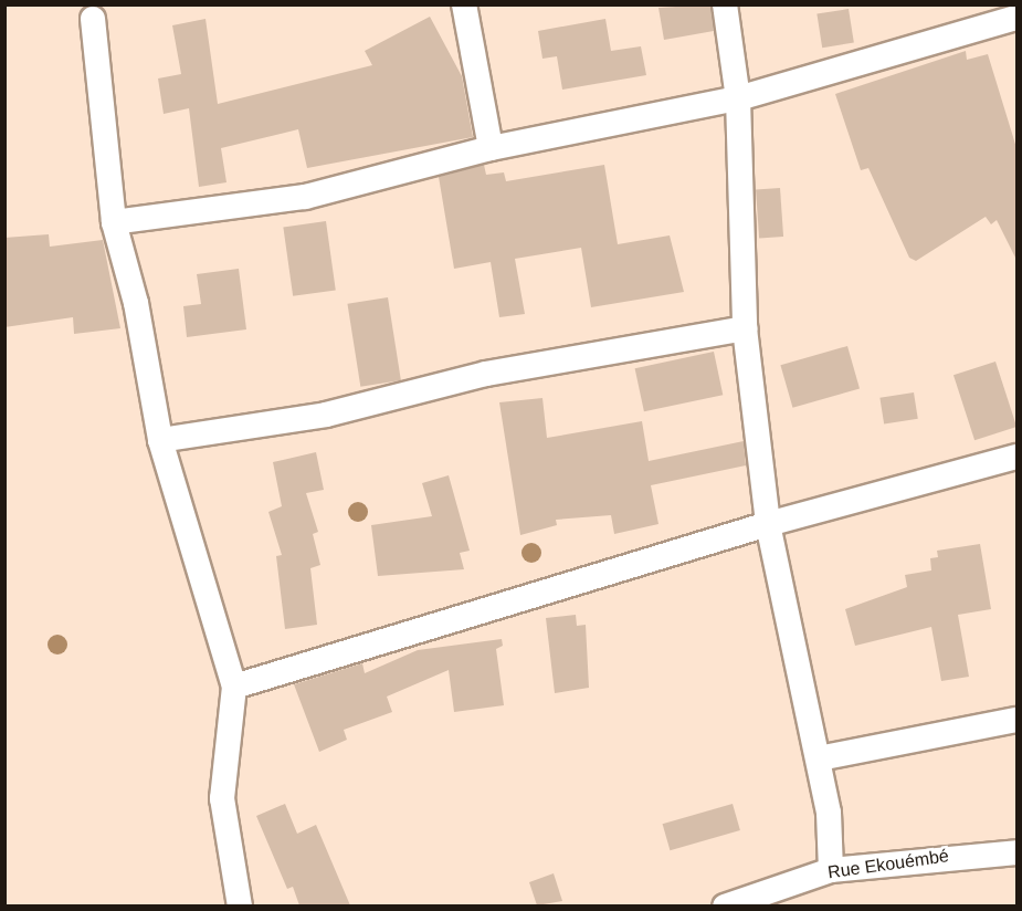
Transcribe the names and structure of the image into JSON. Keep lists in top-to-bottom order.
{
  "streets": {
    "street": ["Rue Ekouémbé"]
  }
}
